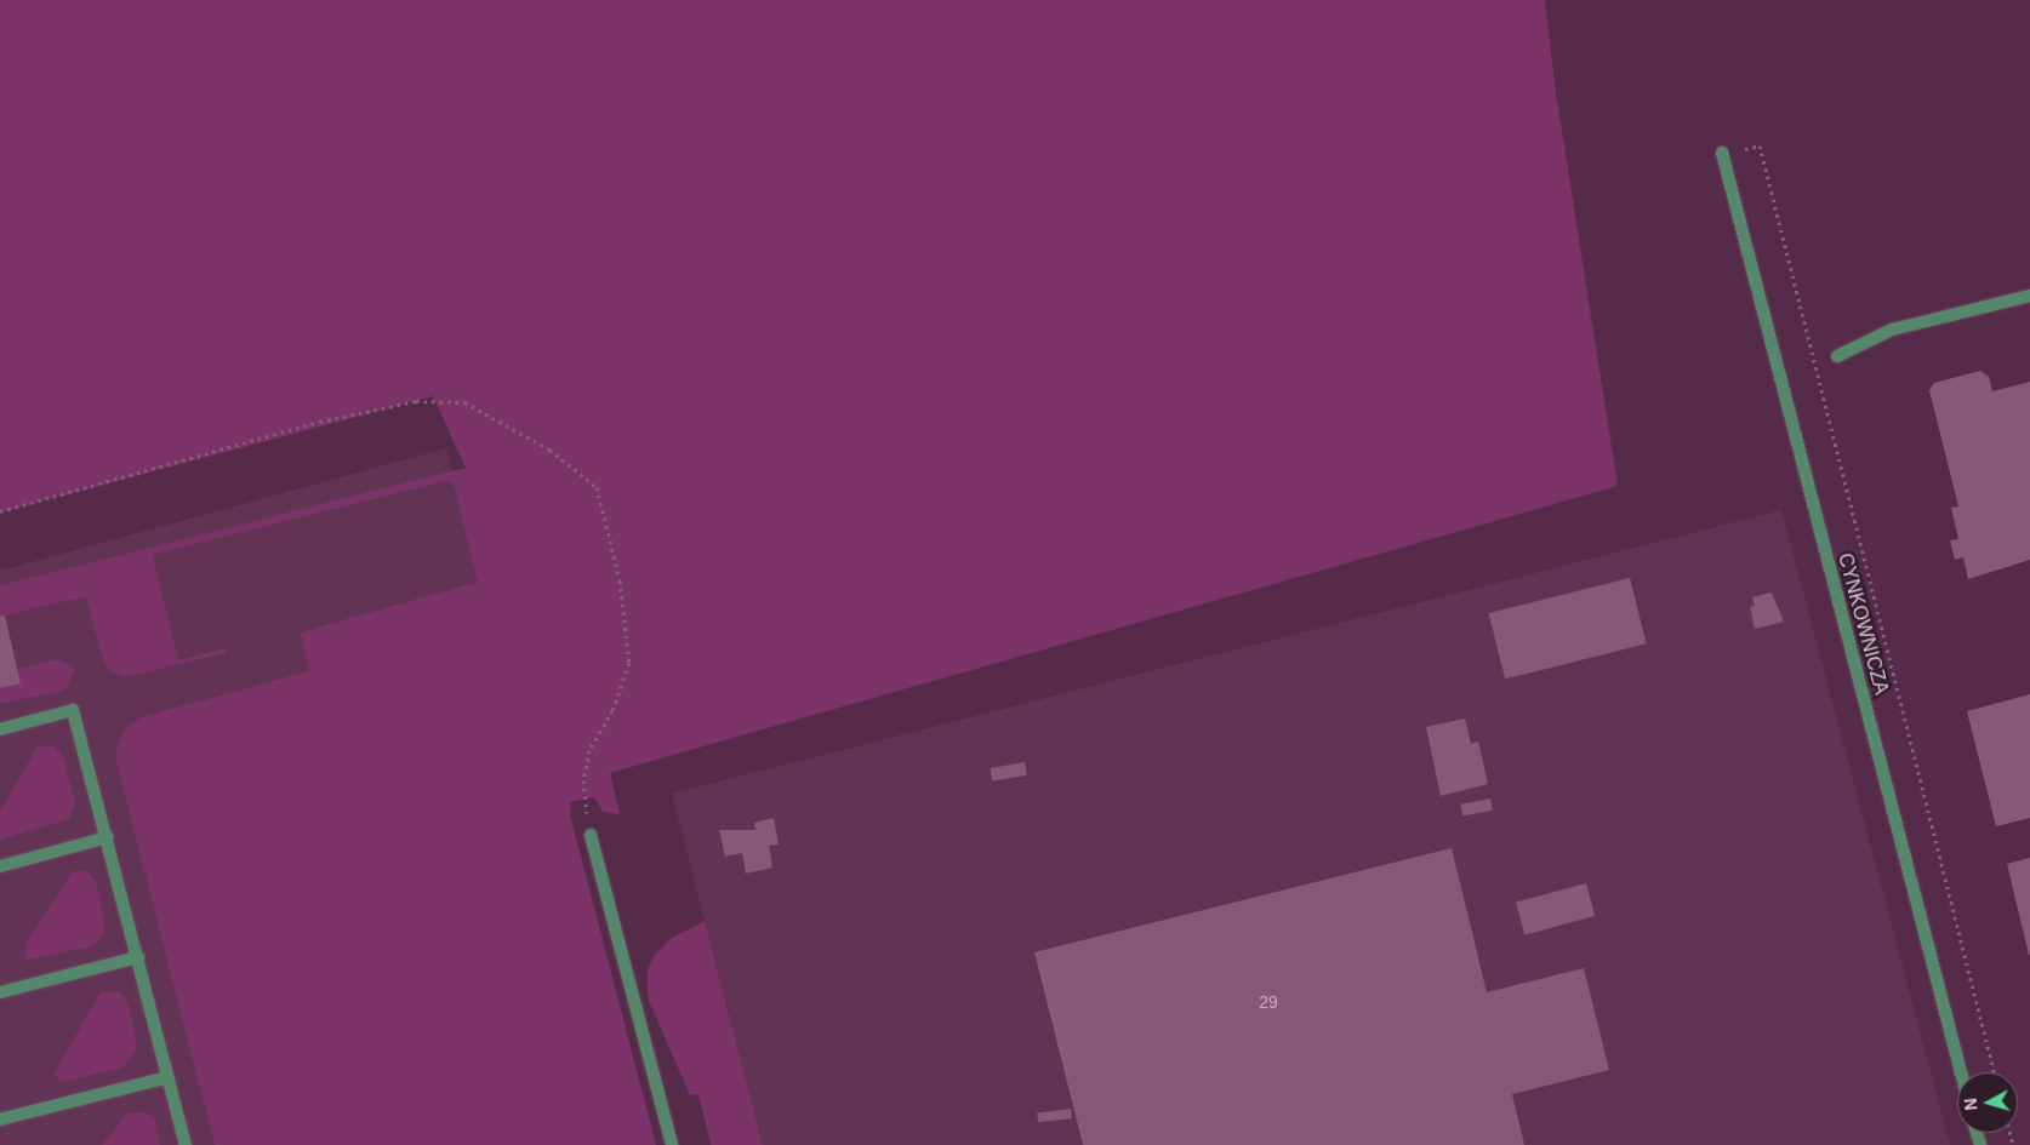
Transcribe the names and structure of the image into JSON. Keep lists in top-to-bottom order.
{
  "streets": {
    "street": ["CYNKOWNICZA"]
  },
  "house_numbers": ["29"],
  "north": "left"
}
